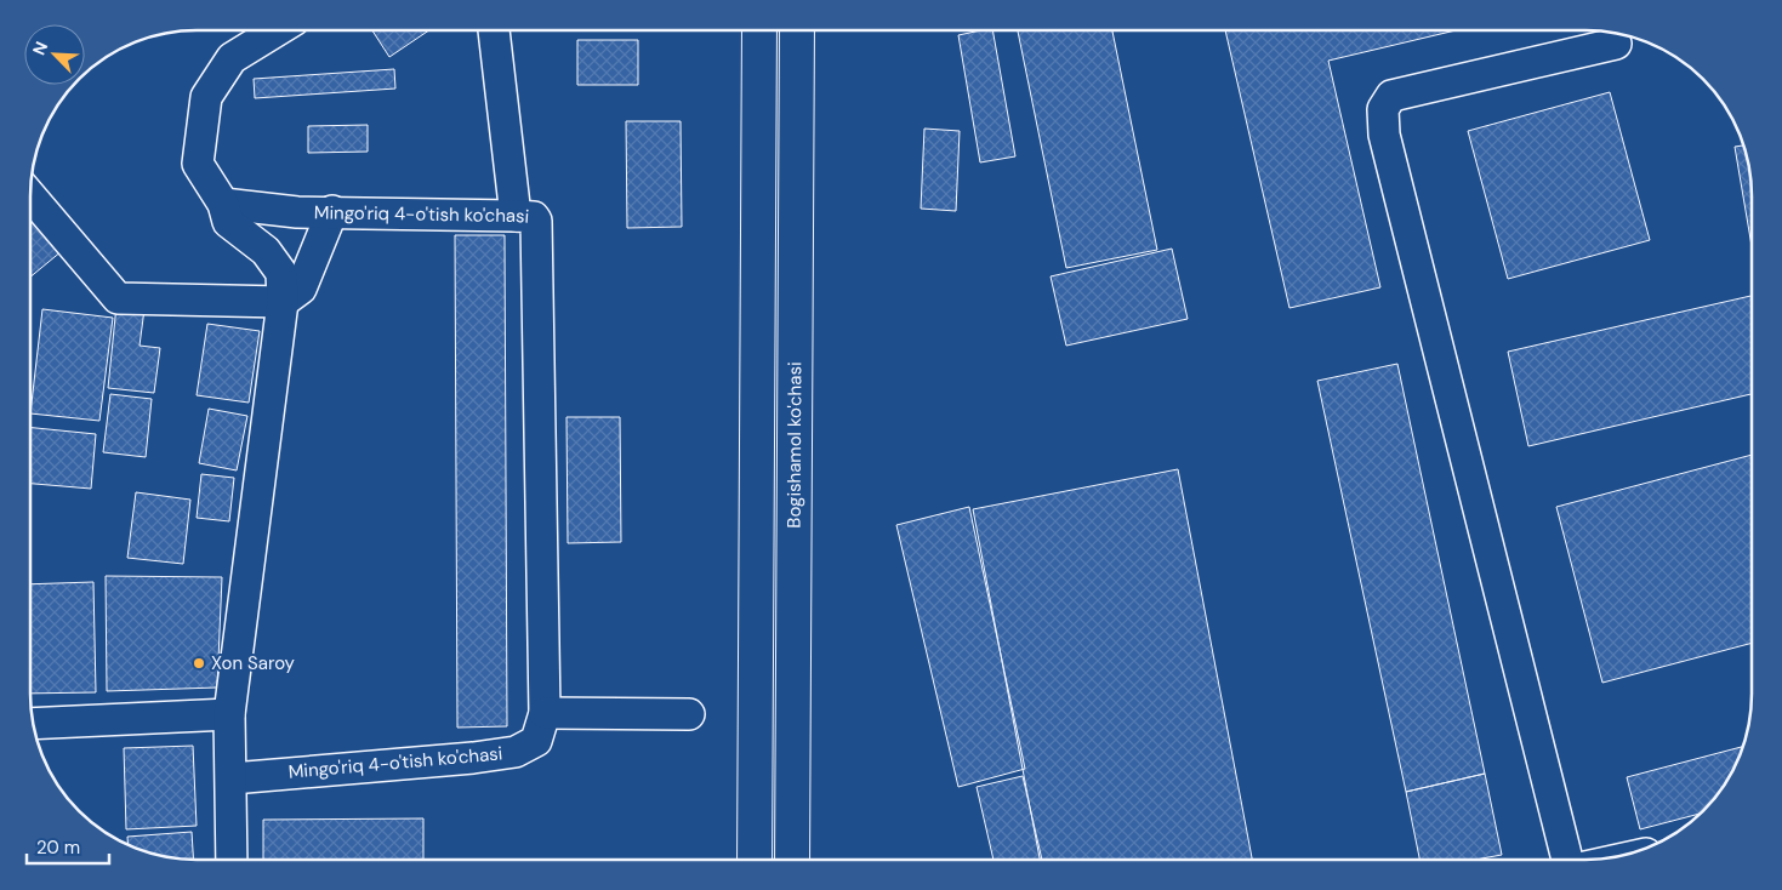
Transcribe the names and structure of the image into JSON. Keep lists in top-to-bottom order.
{
  "streets": {
    "main road": ["Bogishamol ko'chasi"],
    "street": ["Mingo'riq 4-o'tish ko'chasi"]
  },
  "places": ["Xon Saroy"],
  "scale_bar": "20 m",
  "north": "top left"
}
